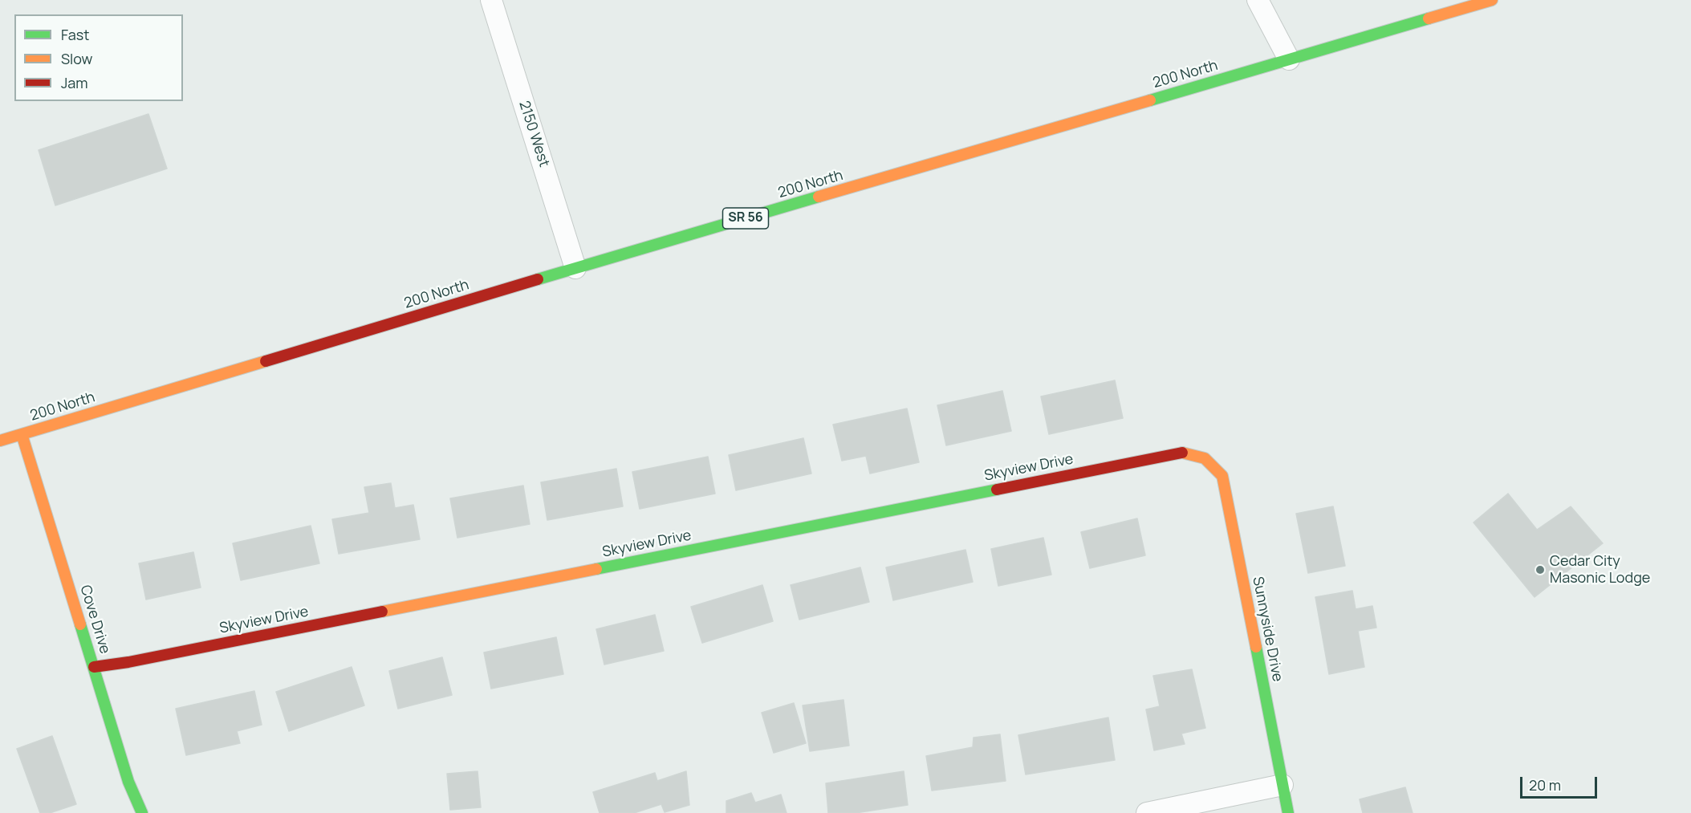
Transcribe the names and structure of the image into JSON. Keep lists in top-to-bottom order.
{
  "streets": {
    "main road": [
      "200 North",
      "SR 56",
      "Skyview Drive",
      "Cove Drive",
      "Sunnyside Drive"
    ],
    "street": ["2150 West"]
  },
  "crossings": [
    ["200 North", "2150 West"],
    ["200 North", "Cove Drive"],
    ["Skyview Drive", "Cove Drive"],
    ["Skyview Drive", "Sunnyside Drive"]
  ],
  "places": ["Cedar City Masonic Lodge"],
  "legend": ["Fast", "Slow", "Jam"],
  "scale_bar": "20 m"
}
